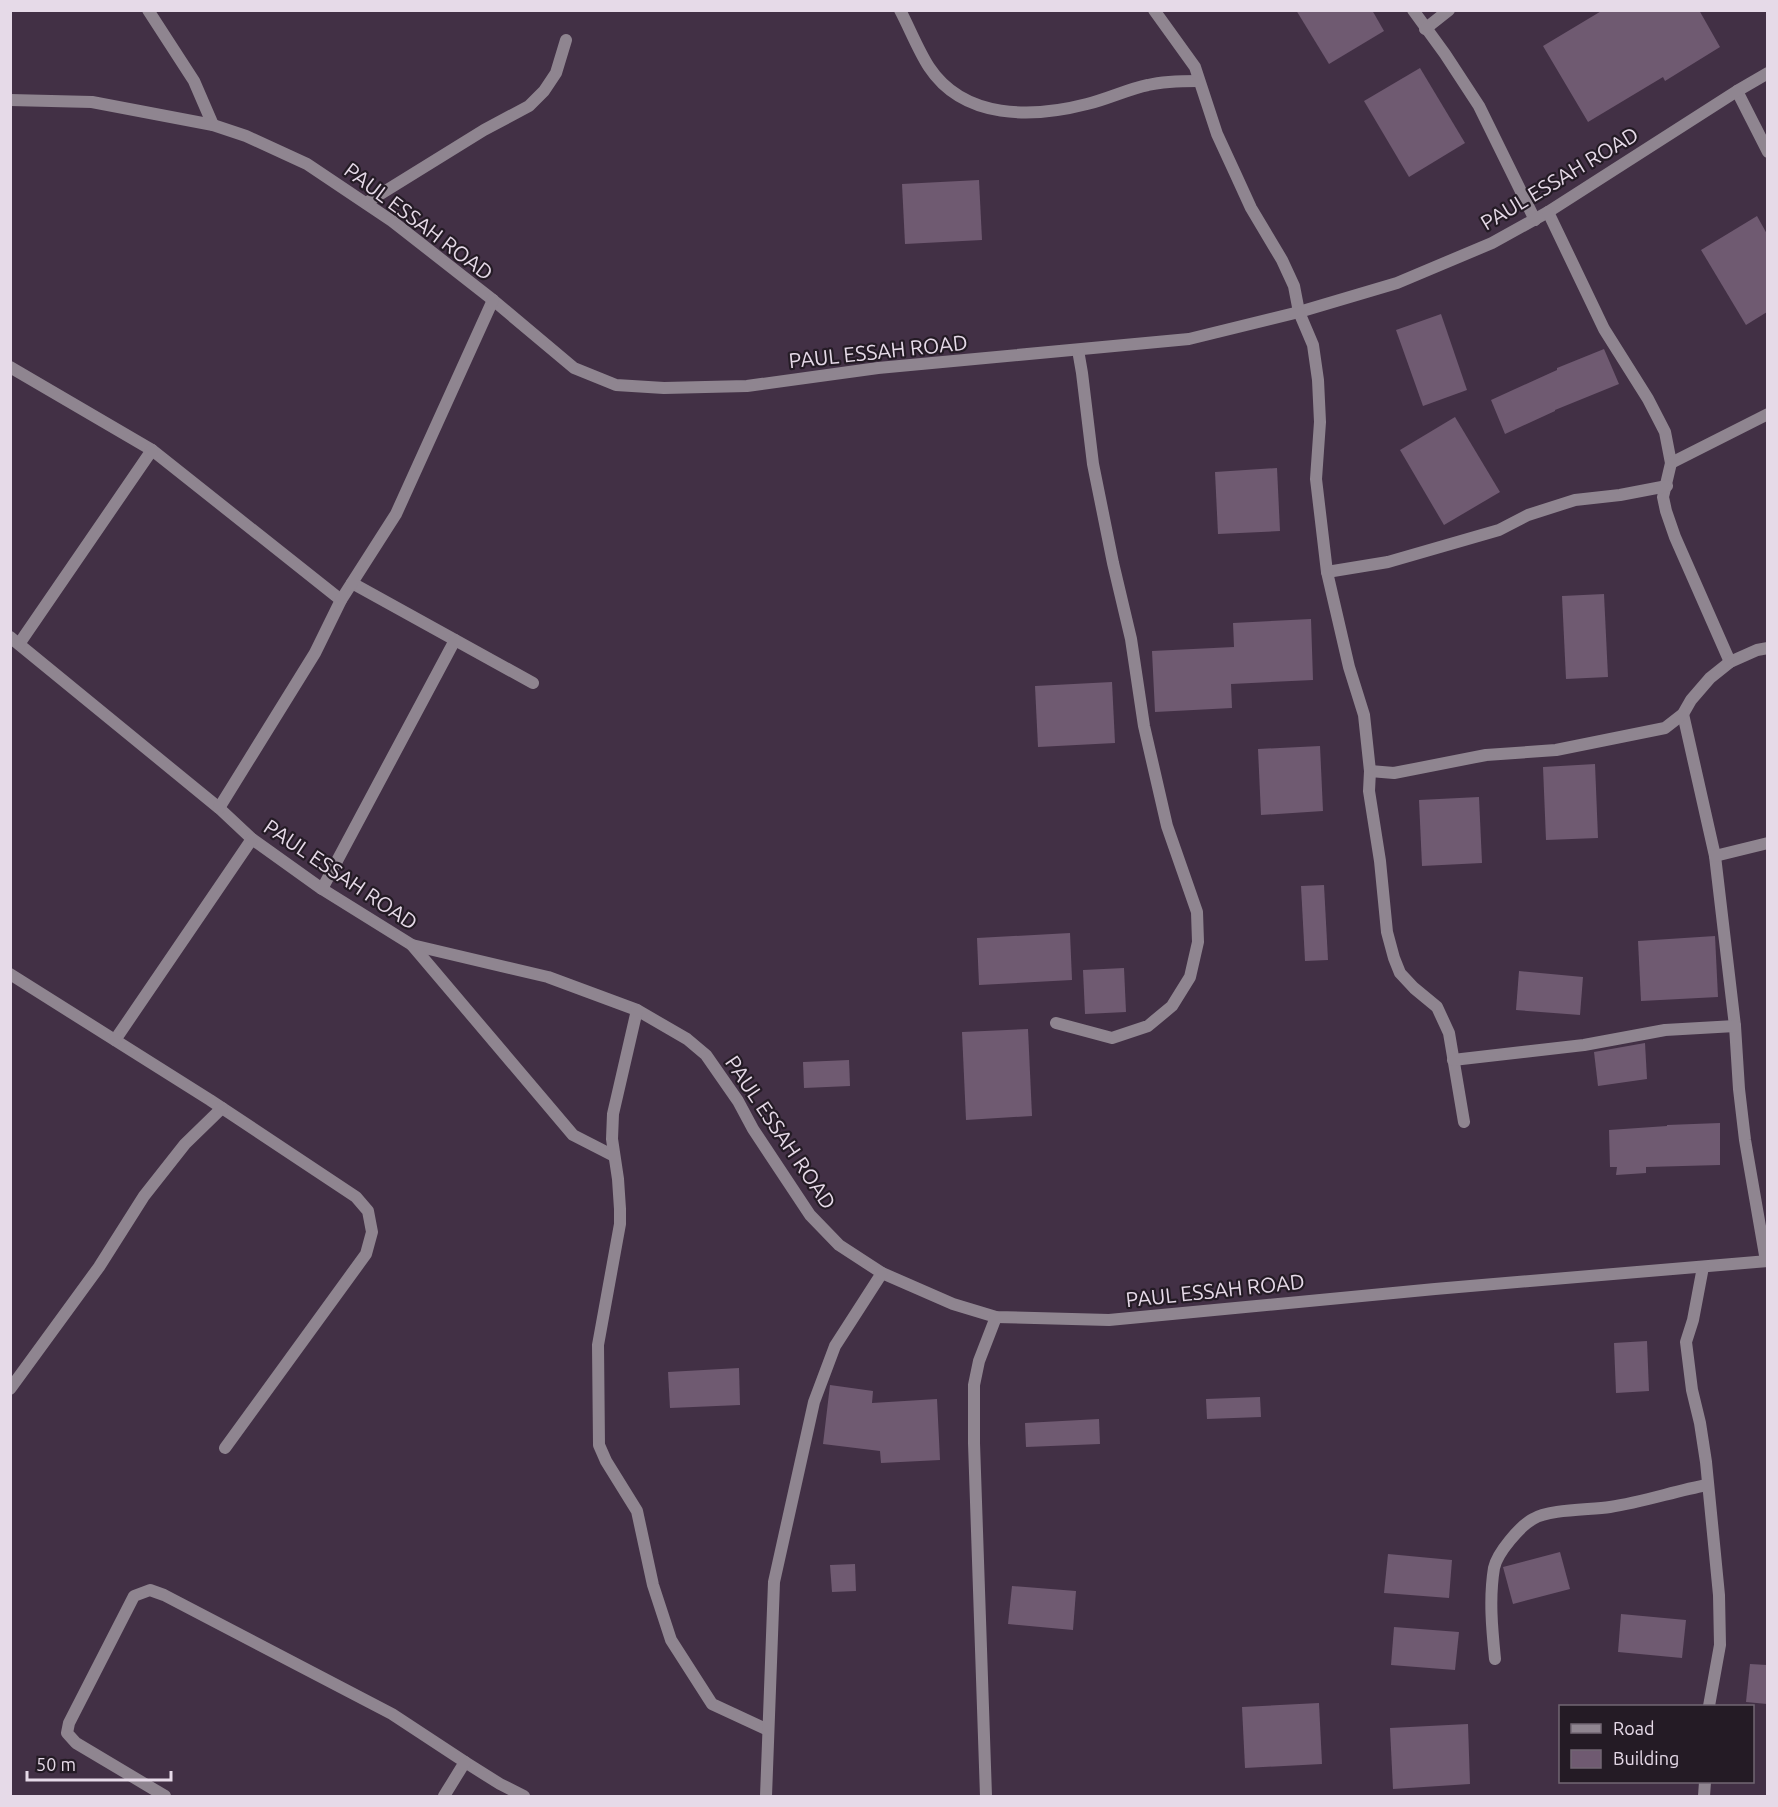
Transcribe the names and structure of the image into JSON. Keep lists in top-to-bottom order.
{
  "streets": {
    "street": ["PAUL ESSAH ROAD"]
  },
  "legend": ["Road", "Building"],
  "scale_bar": "50 m"
}
